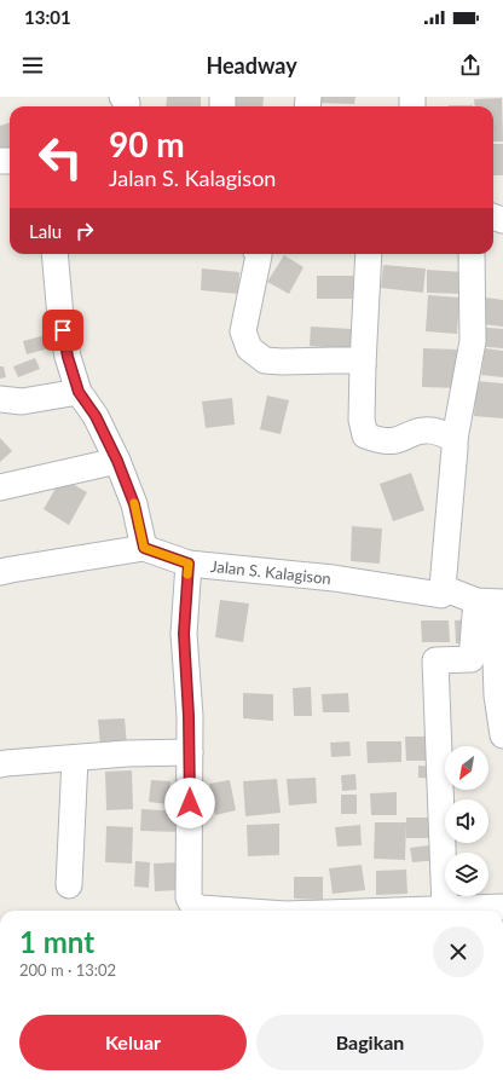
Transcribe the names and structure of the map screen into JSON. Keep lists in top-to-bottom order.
{
  "streets": {
    "street": ["Jalan S. Kalagison"]
  },
  "north": "bottom left",
  "page": {
    "status": "13:01",
    "header": "Headway",
    "turn": ["90 m", "Jalan S. Kalagison"],
    "then": "Lalu",
    "heading": ["1 mnt", "200 m · 13:02"],
    "buttons": ["Keluar", "Bagikan"]
  }
}
